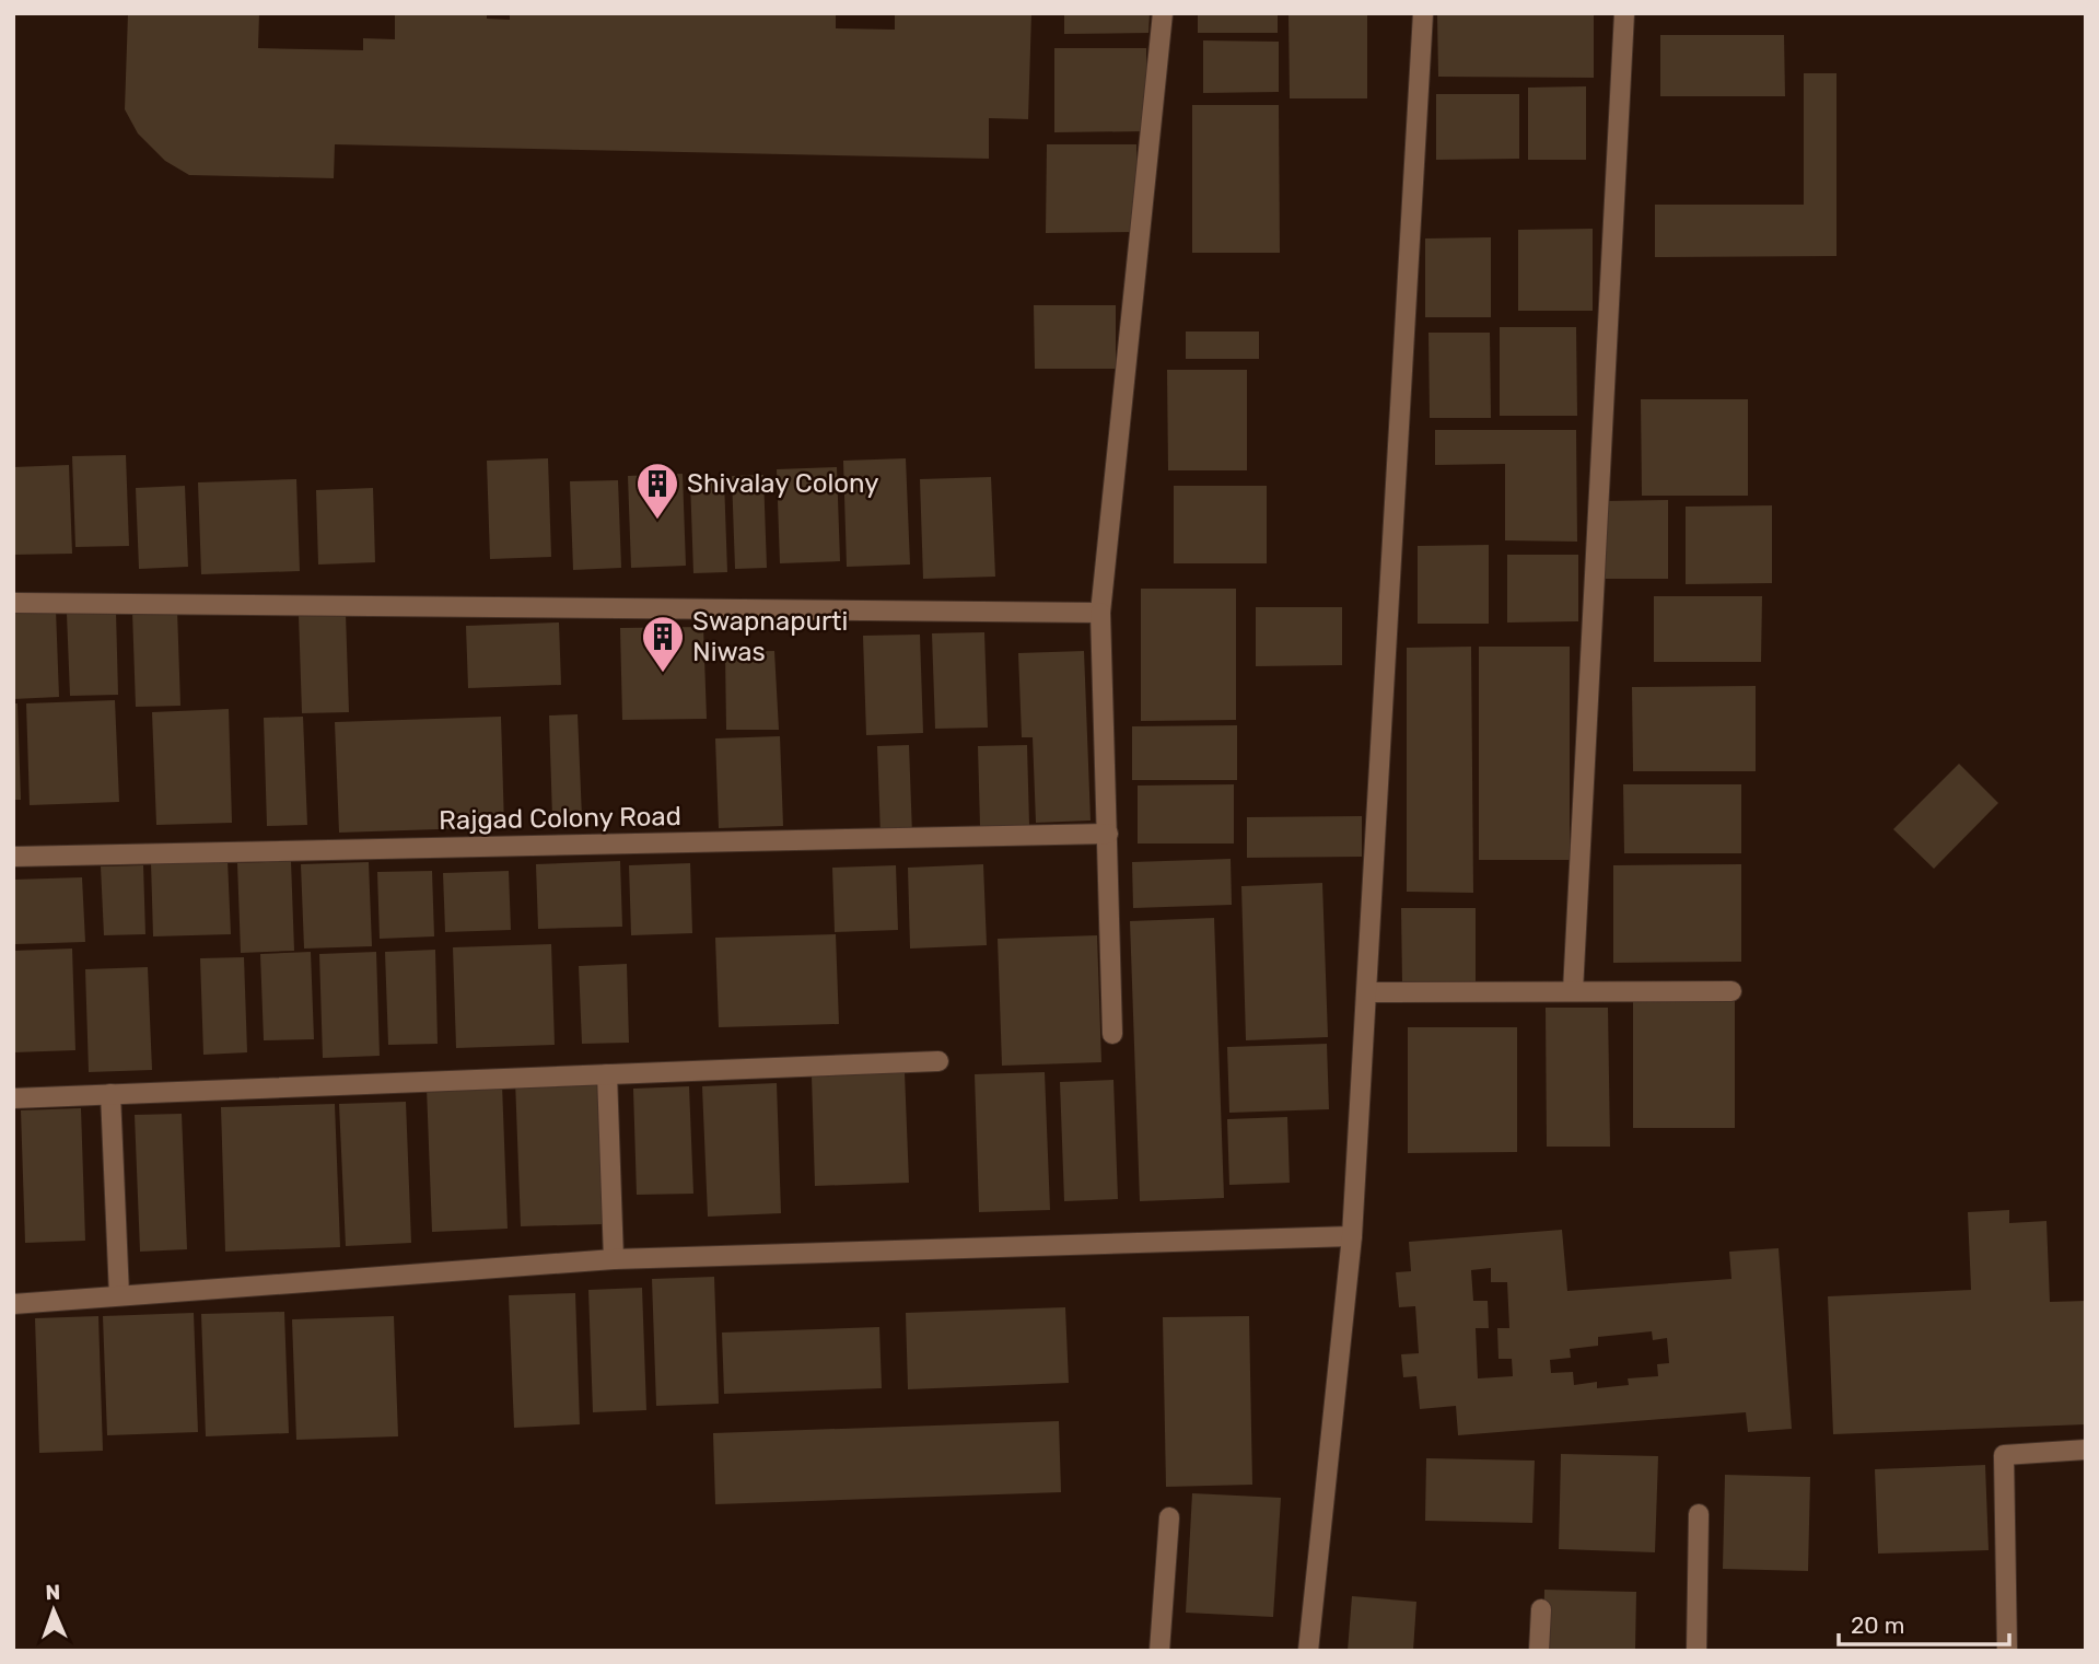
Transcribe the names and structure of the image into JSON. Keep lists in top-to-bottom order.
{
  "streets": {
    "street": ["Rajgad Colony Road"]
  },
  "places": {
    "building": ["Shivalay Colony", "Swapnapurti Niwas"]
  },
  "scale_bar": "20 m",
  "north": "top"
}
